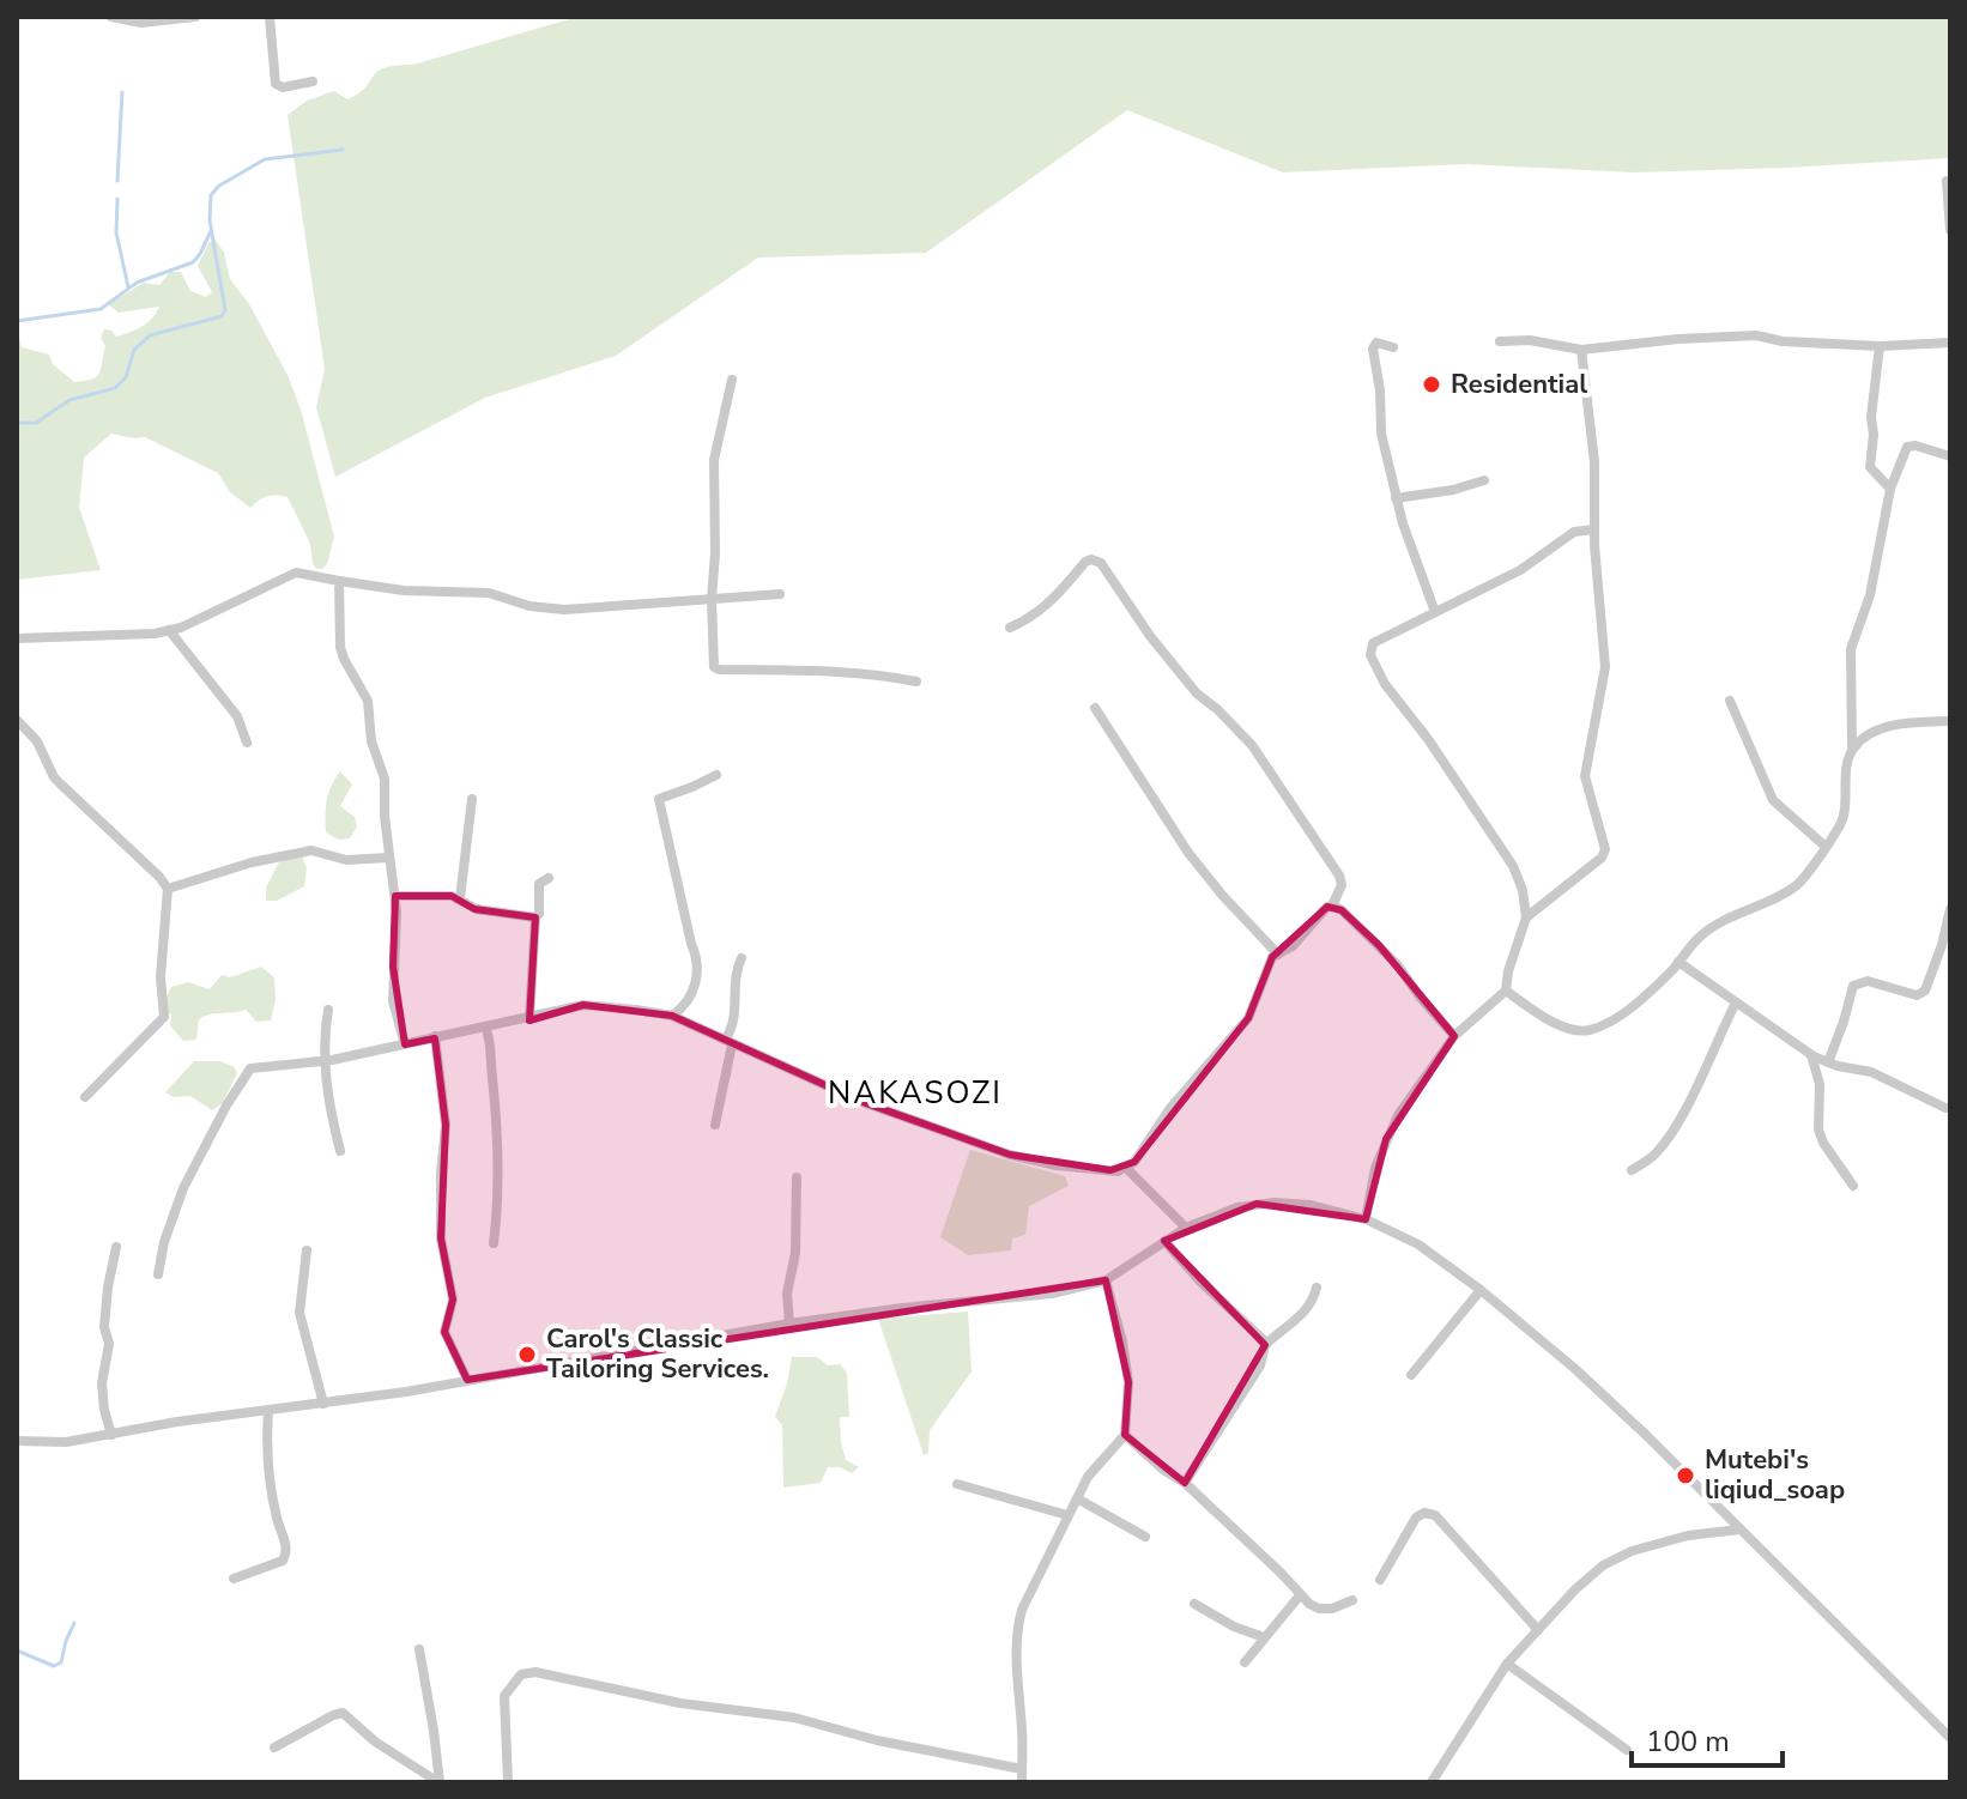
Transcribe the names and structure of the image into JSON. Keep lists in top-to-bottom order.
{
  "districts": ["NAKASOZI"],
  "places": ["Residential", "Carol's Classic Tailoring Services.", "Mutebi's liqiud_soap"],
  "scale_bar": "100 m"
}
